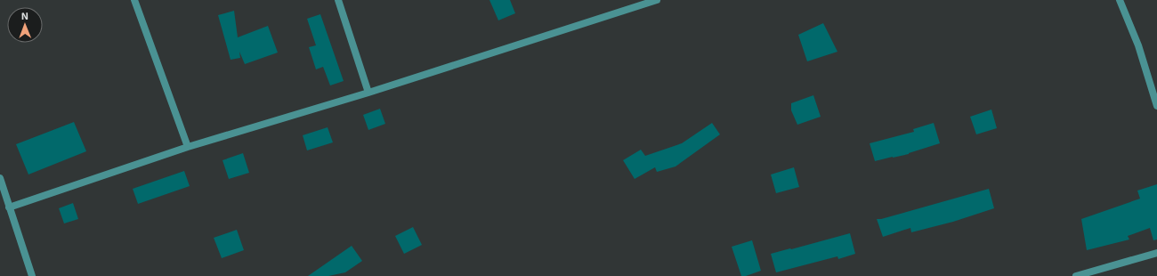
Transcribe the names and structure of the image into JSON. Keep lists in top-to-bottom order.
{
  "north": "top"
}
